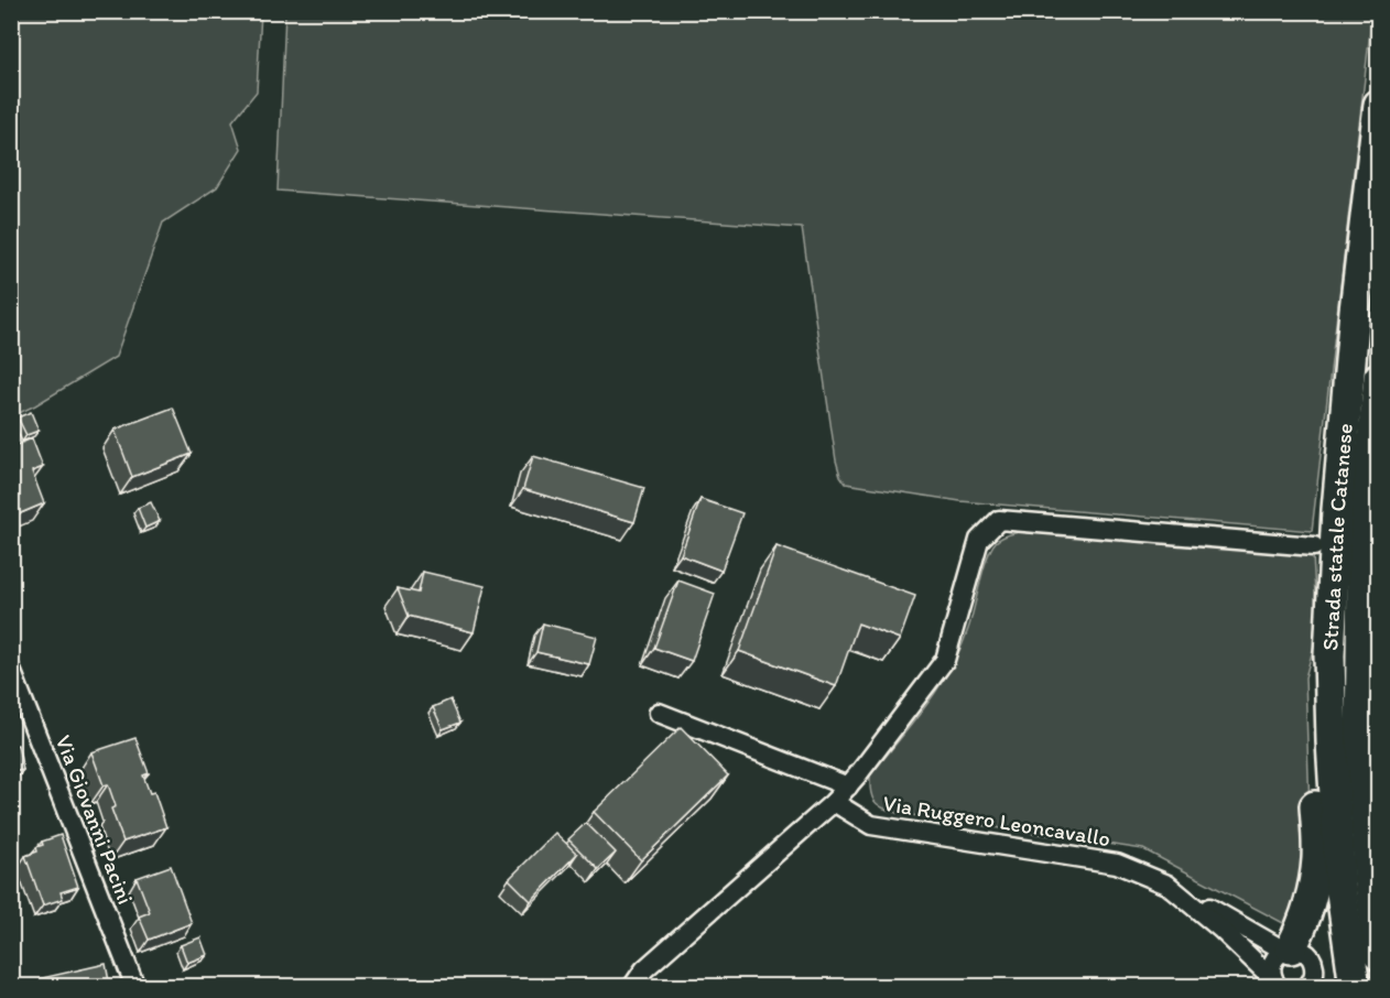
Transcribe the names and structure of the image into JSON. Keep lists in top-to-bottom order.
{
  "streets": {
    "main road": ["Strada statale Catanese"],
    "street": ["Via Giovanni Pacini", "Via Ruggero Leoncavallo"]
  }
}
